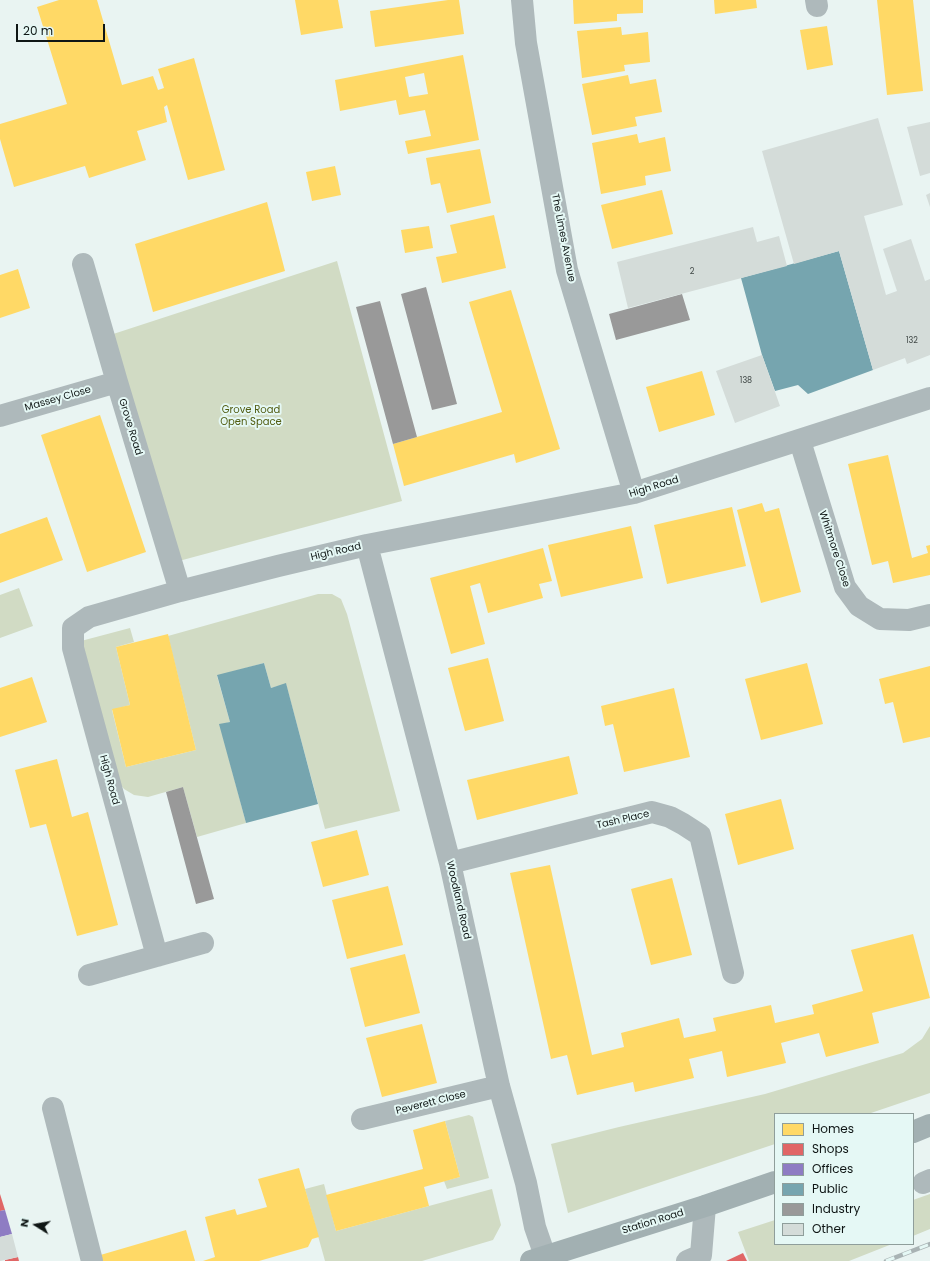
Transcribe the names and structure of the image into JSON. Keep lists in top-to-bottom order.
{
  "streets": {
    "main road": ["Station Road"],
    "street": [
      "The Limes Avenue",
      "Massey Close",
      "Grove Road",
      "High Road",
      "Whitmore Close",
      "Tash Place",
      "Woodland Road",
      "Peverett Close"
    ]
  },
  "crossings": [
    ["The Limes Avenue", "High Road"],
    ["Massey Close", "Grove Road"],
    ["Grove Road", "High Road"],
    ["High Road", "Whitmore Close"],
    ["High Road", "Woodland Road"],
    ["Tash Place", "Woodland Road"],
    ["Woodland Road", "Peverett Close"],
    ["Woodland Road", "Station Road"]
  ],
  "parks": ["Grove Road Open Space"],
  "house_numbers": ["2", "132", "138"],
  "legend": [
    "Homes",
    "Shops",
    "Offices",
    "Public",
    "Industry",
    "Other"
  ],
  "scale_bar": "20 m",
  "north": "left"
}
